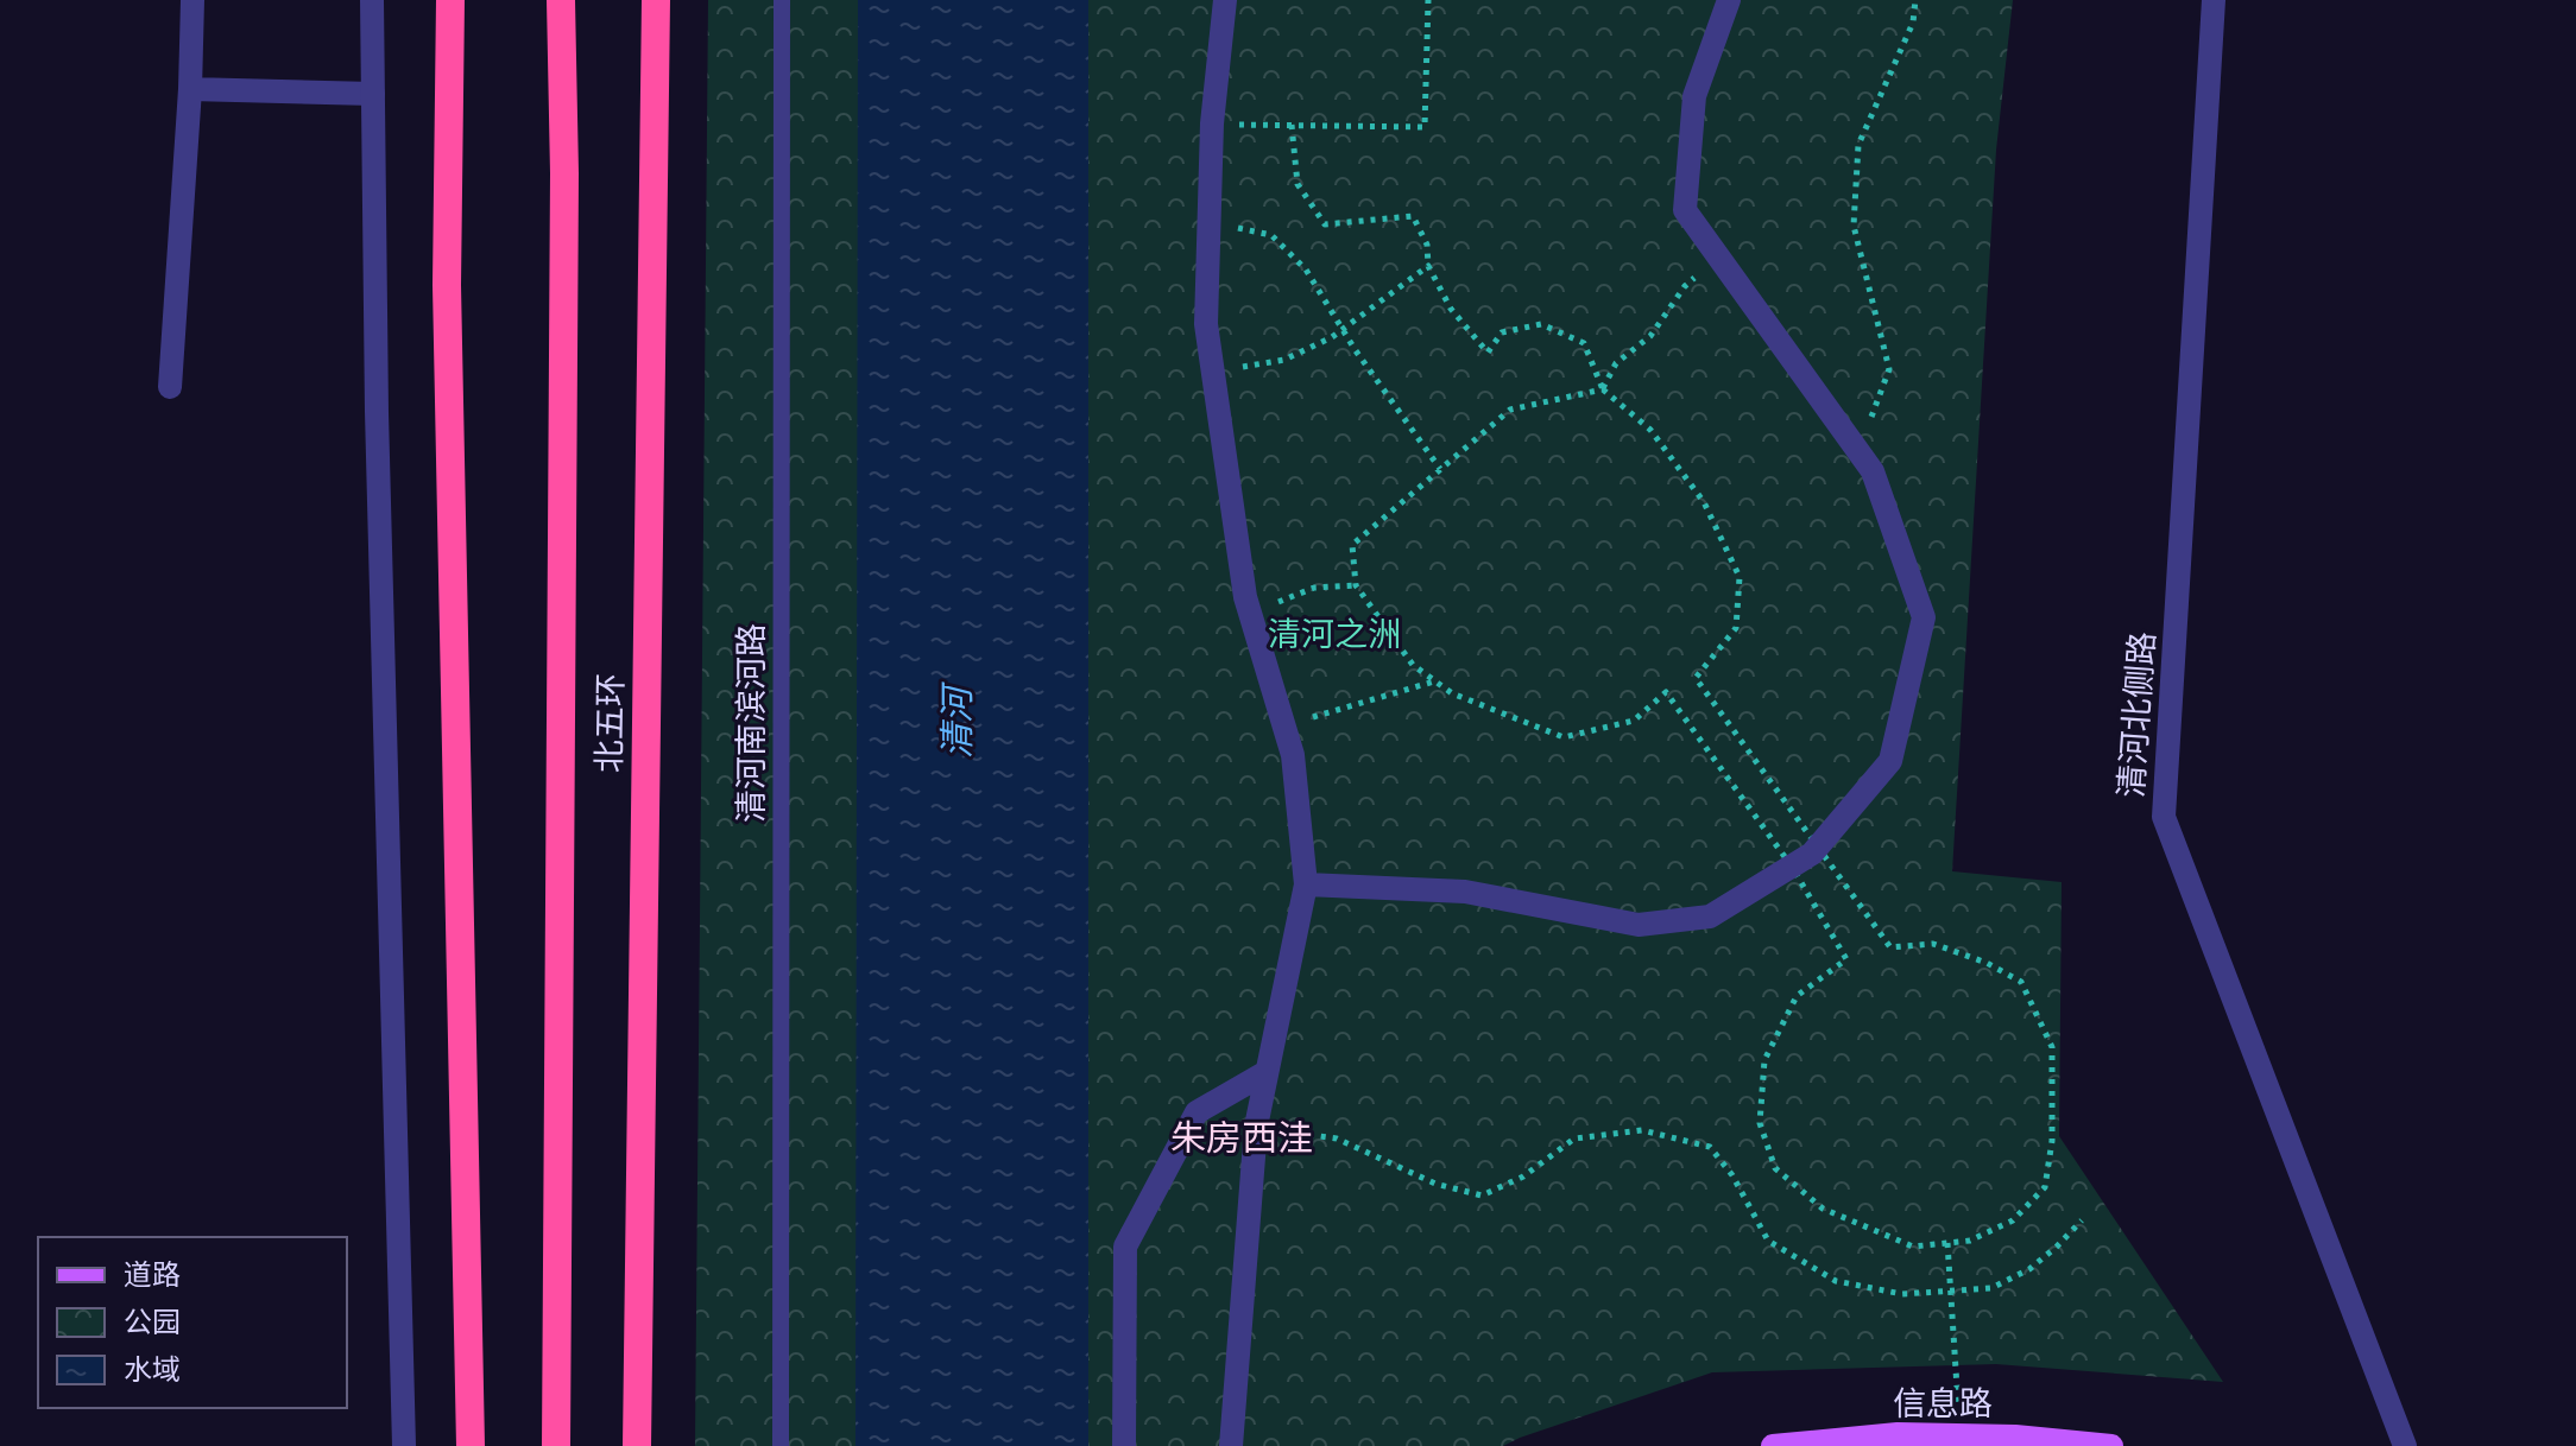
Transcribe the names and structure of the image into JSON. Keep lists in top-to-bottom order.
{
  "streets": {
    "highway": ["北五环"],
    "main road": ["信息路"],
    "street": ["清河北侧路"],
    "lane": ["清河南滨河路"]
  },
  "districts": ["朱房西洼"],
  "water": ["清河"],
  "parks": ["清河之洲"],
  "legend": ["道路", "公园", "水域"]
}
